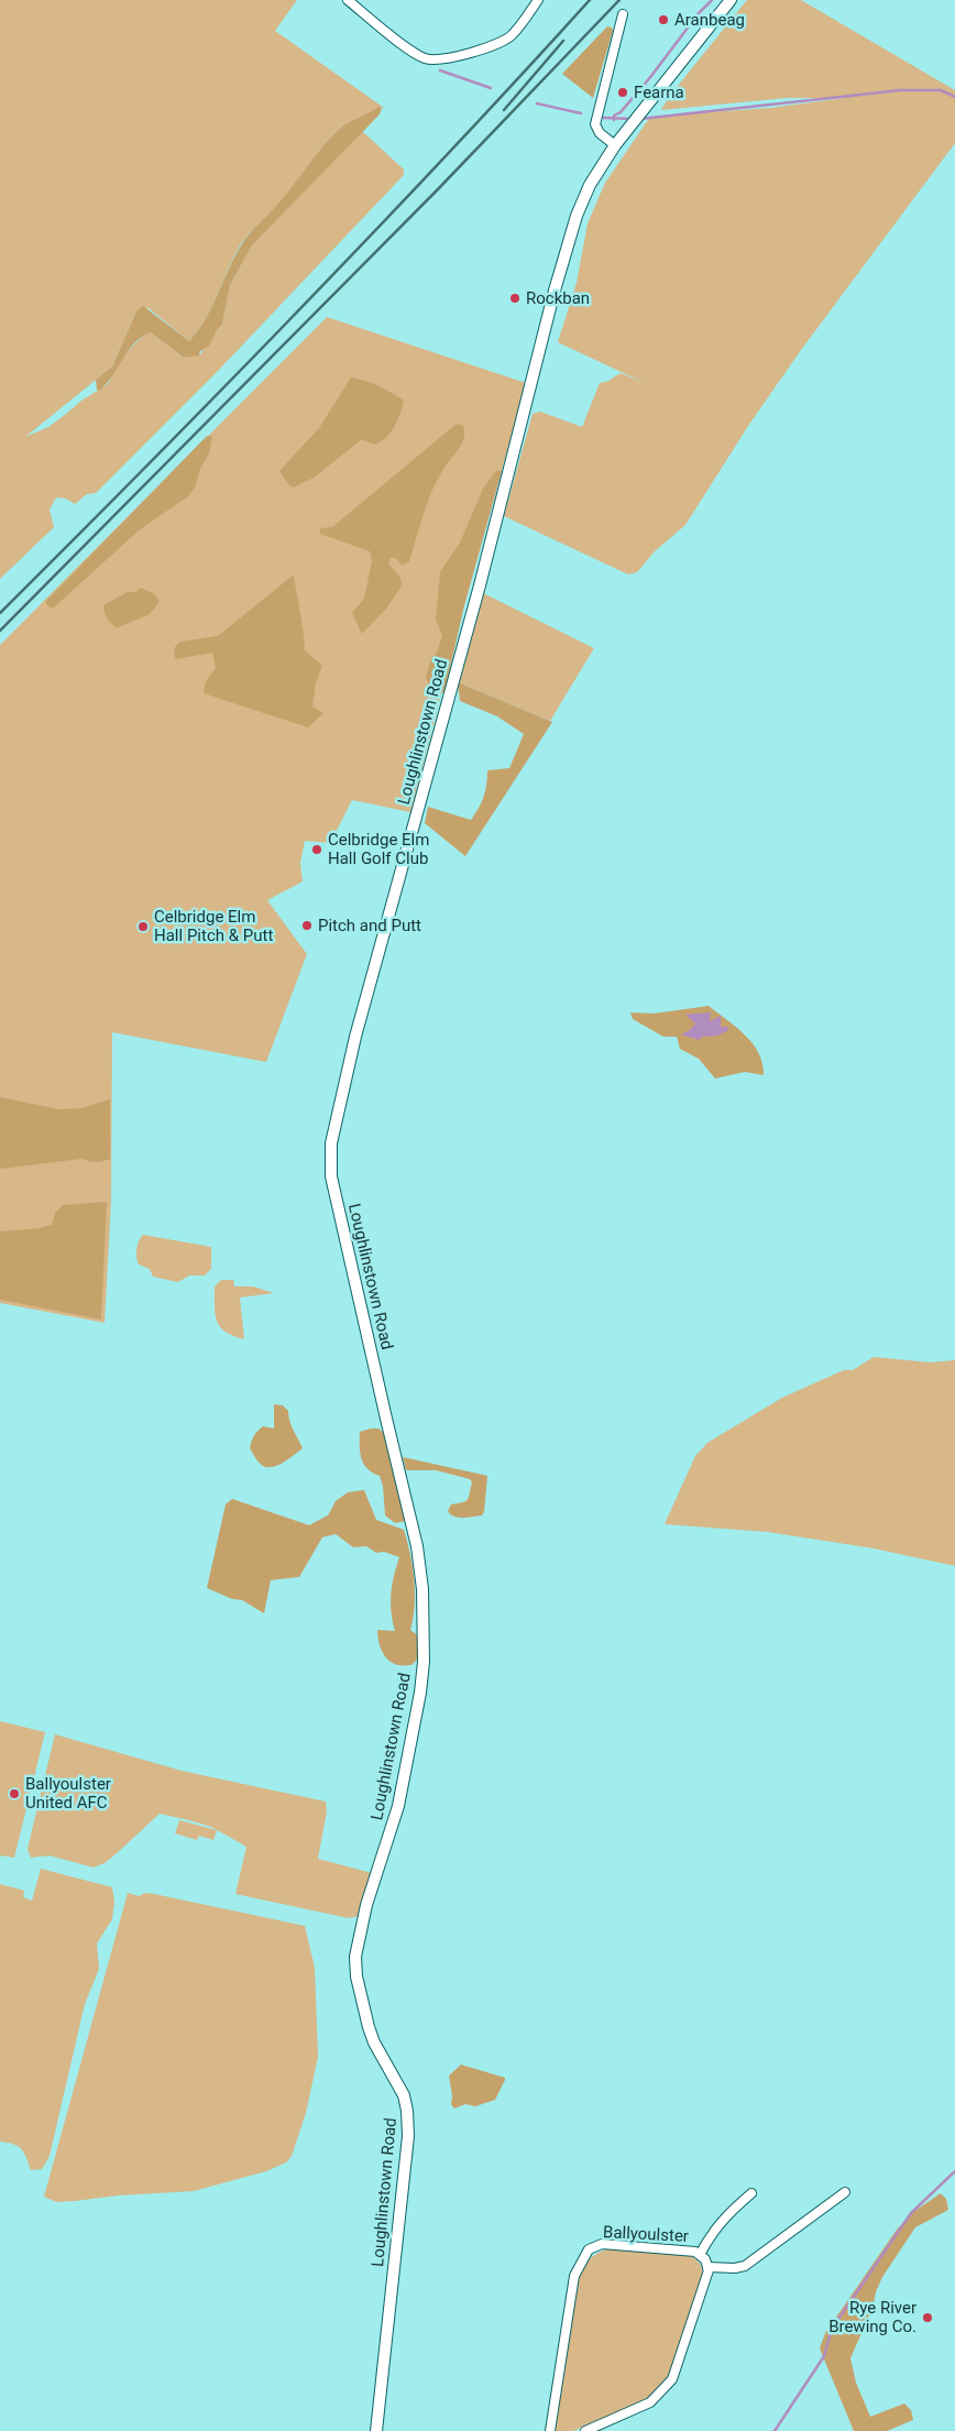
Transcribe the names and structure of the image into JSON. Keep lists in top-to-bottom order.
{
  "streets": {
    "street": ["Loughlinstown Road", "Ballyoulster"]
  },
  "places": [
    "Aranbeag",
    "Fearna",
    "Rockban",
    "Celbridge Elm Hall Golf Club",
    "Pitch and Putt",
    "Celbridge Elm Hall Pitch & Putt",
    "Ballyoulster United AFC",
    "Rye River Brewing Co."
  ]
}
